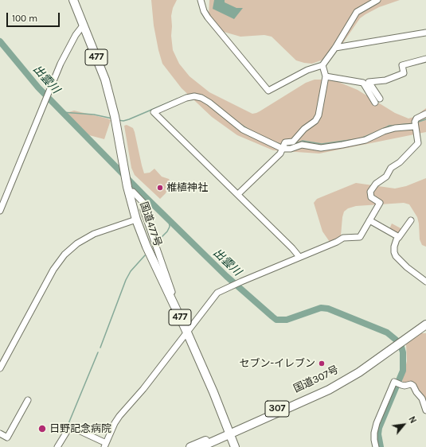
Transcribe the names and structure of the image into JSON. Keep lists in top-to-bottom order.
{
  "streets": {
    "highway": [
      "477",
      "国道477号",
      "国道307号",
      "307"
    ]
  },
  "crossings": [
    ["国道477号", "国道307号"]
  ],
  "water": ["出雲川"],
  "places": ["椎植神社", "セブン-イレブン", "日野記念病院"],
  "scale_bar": "100 m",
  "north": "top right"
}
